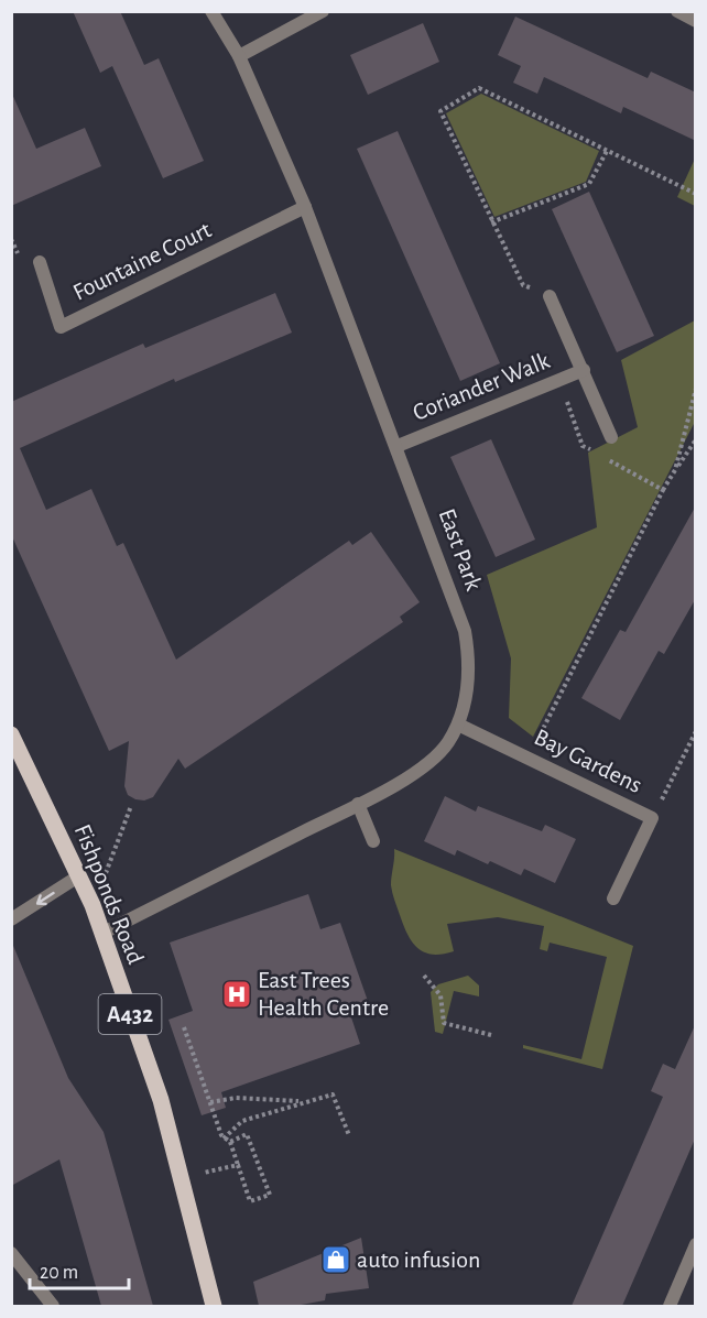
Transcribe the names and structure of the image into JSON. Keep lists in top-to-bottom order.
{
  "streets": {
    "main road": ["Fishponds Road", "A432"],
    "street": [
      "Fountaine Court",
      "Coriander Walk",
      "East Park",
      "Bay Gardens"
    ]
  },
  "crossings": [
    ["Fountaine Court", "East Park"],
    ["Coriander Walk", "East Park"],
    ["East Park", "Bay Gardens"],
    ["East Park", "Fishponds Road"]
  ],
  "places": {
    "hospital": ["East Trees Health Centre"],
    "shop": ["auto infusion"]
  },
  "scale_bar": "20 m"
}
